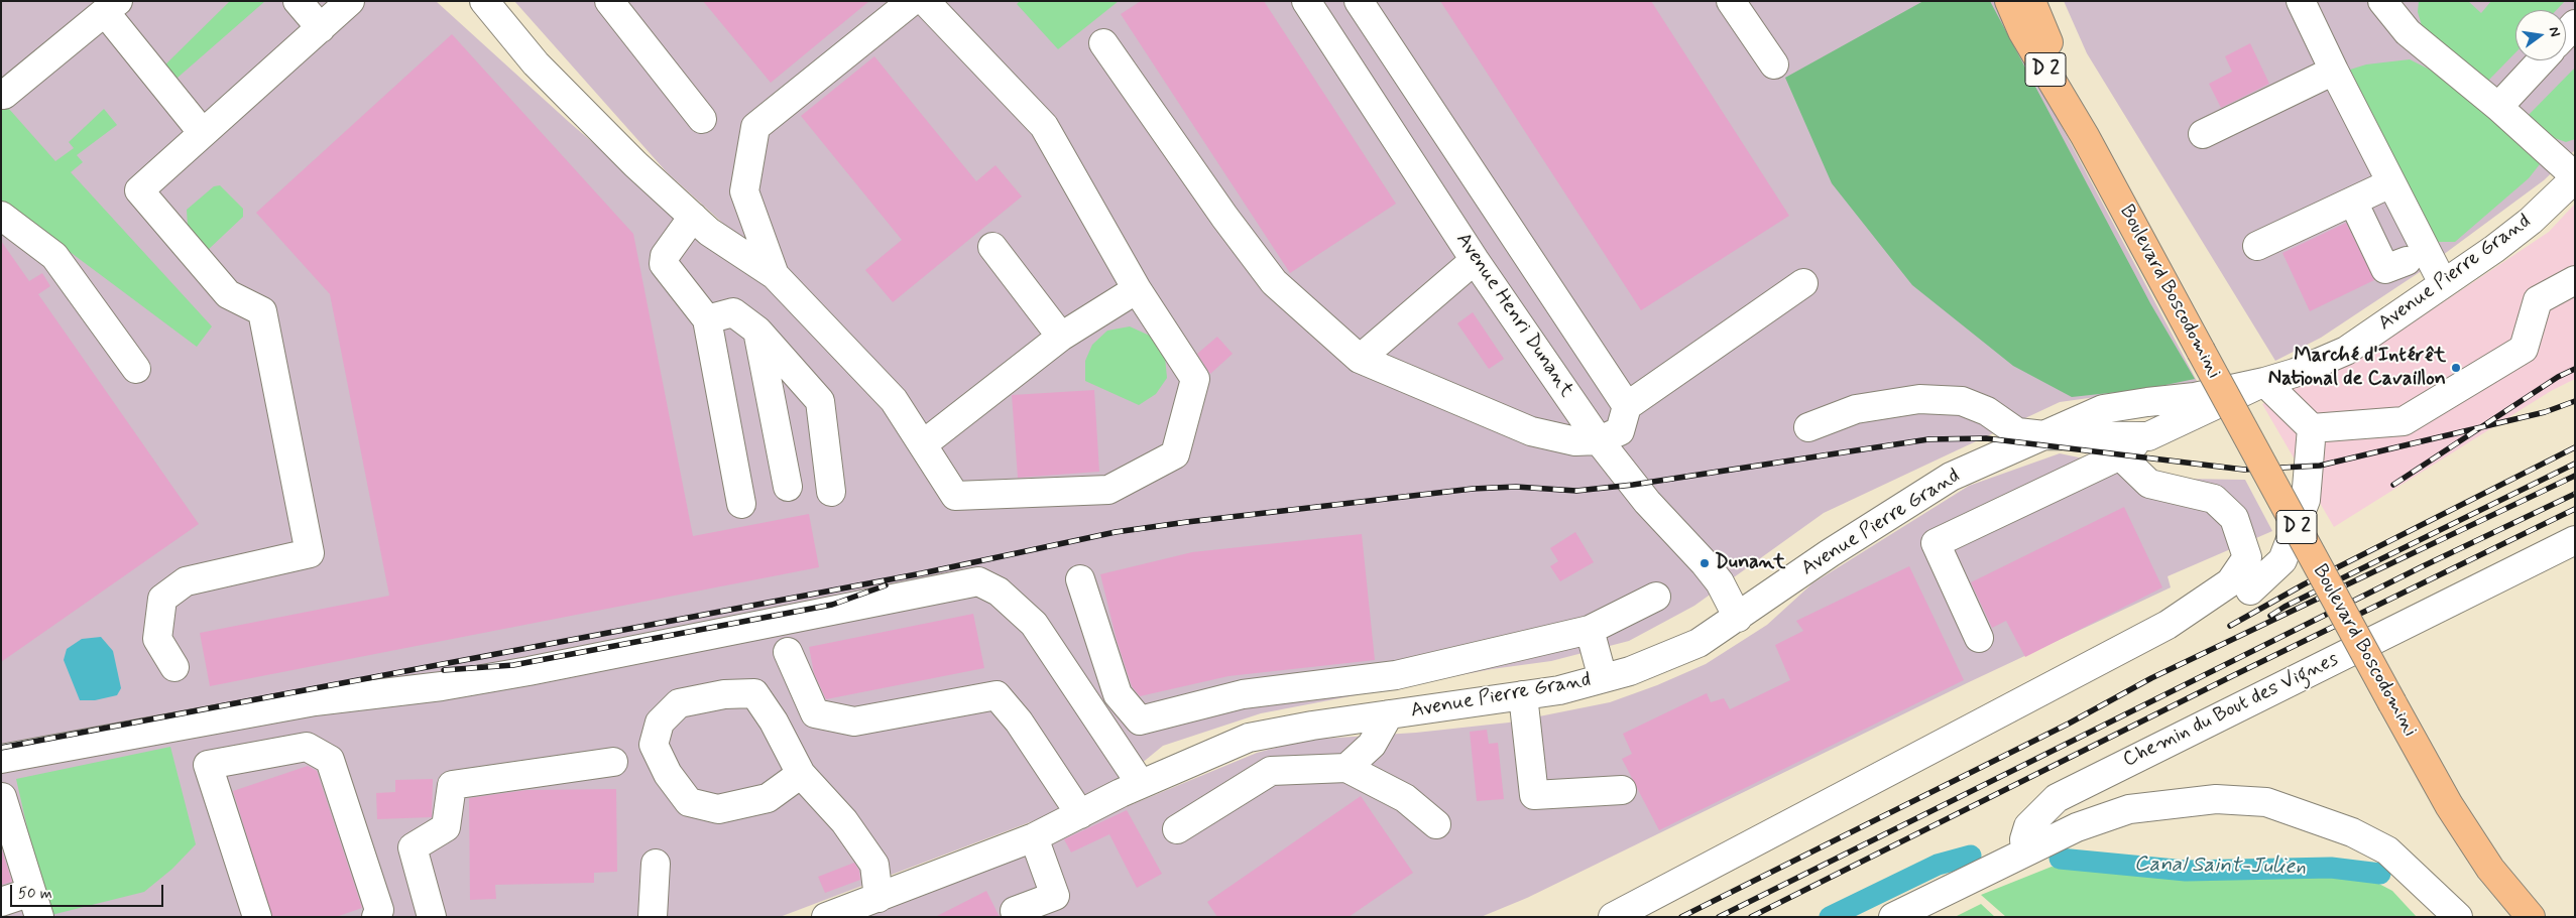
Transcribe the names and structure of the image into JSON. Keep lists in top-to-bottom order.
{
  "streets": {
    "main road": ["D 2", "Boulevard Boscodomini"],
    "street": ["Avenue Pierre Grand", "Avenue Henri Dunant", "Chemin du Bout des Vignes"]
  },
  "crossings": [
    ["Avenue Pierre Grand", "Avenue Henri Dunant"]
  ],
  "water": ["Canal Saint-Julien"],
  "places": ["Marché d'Intérêt National de Cavaillon", "Dunant"],
  "scale_bar": "50 m",
  "north": "right"
}
